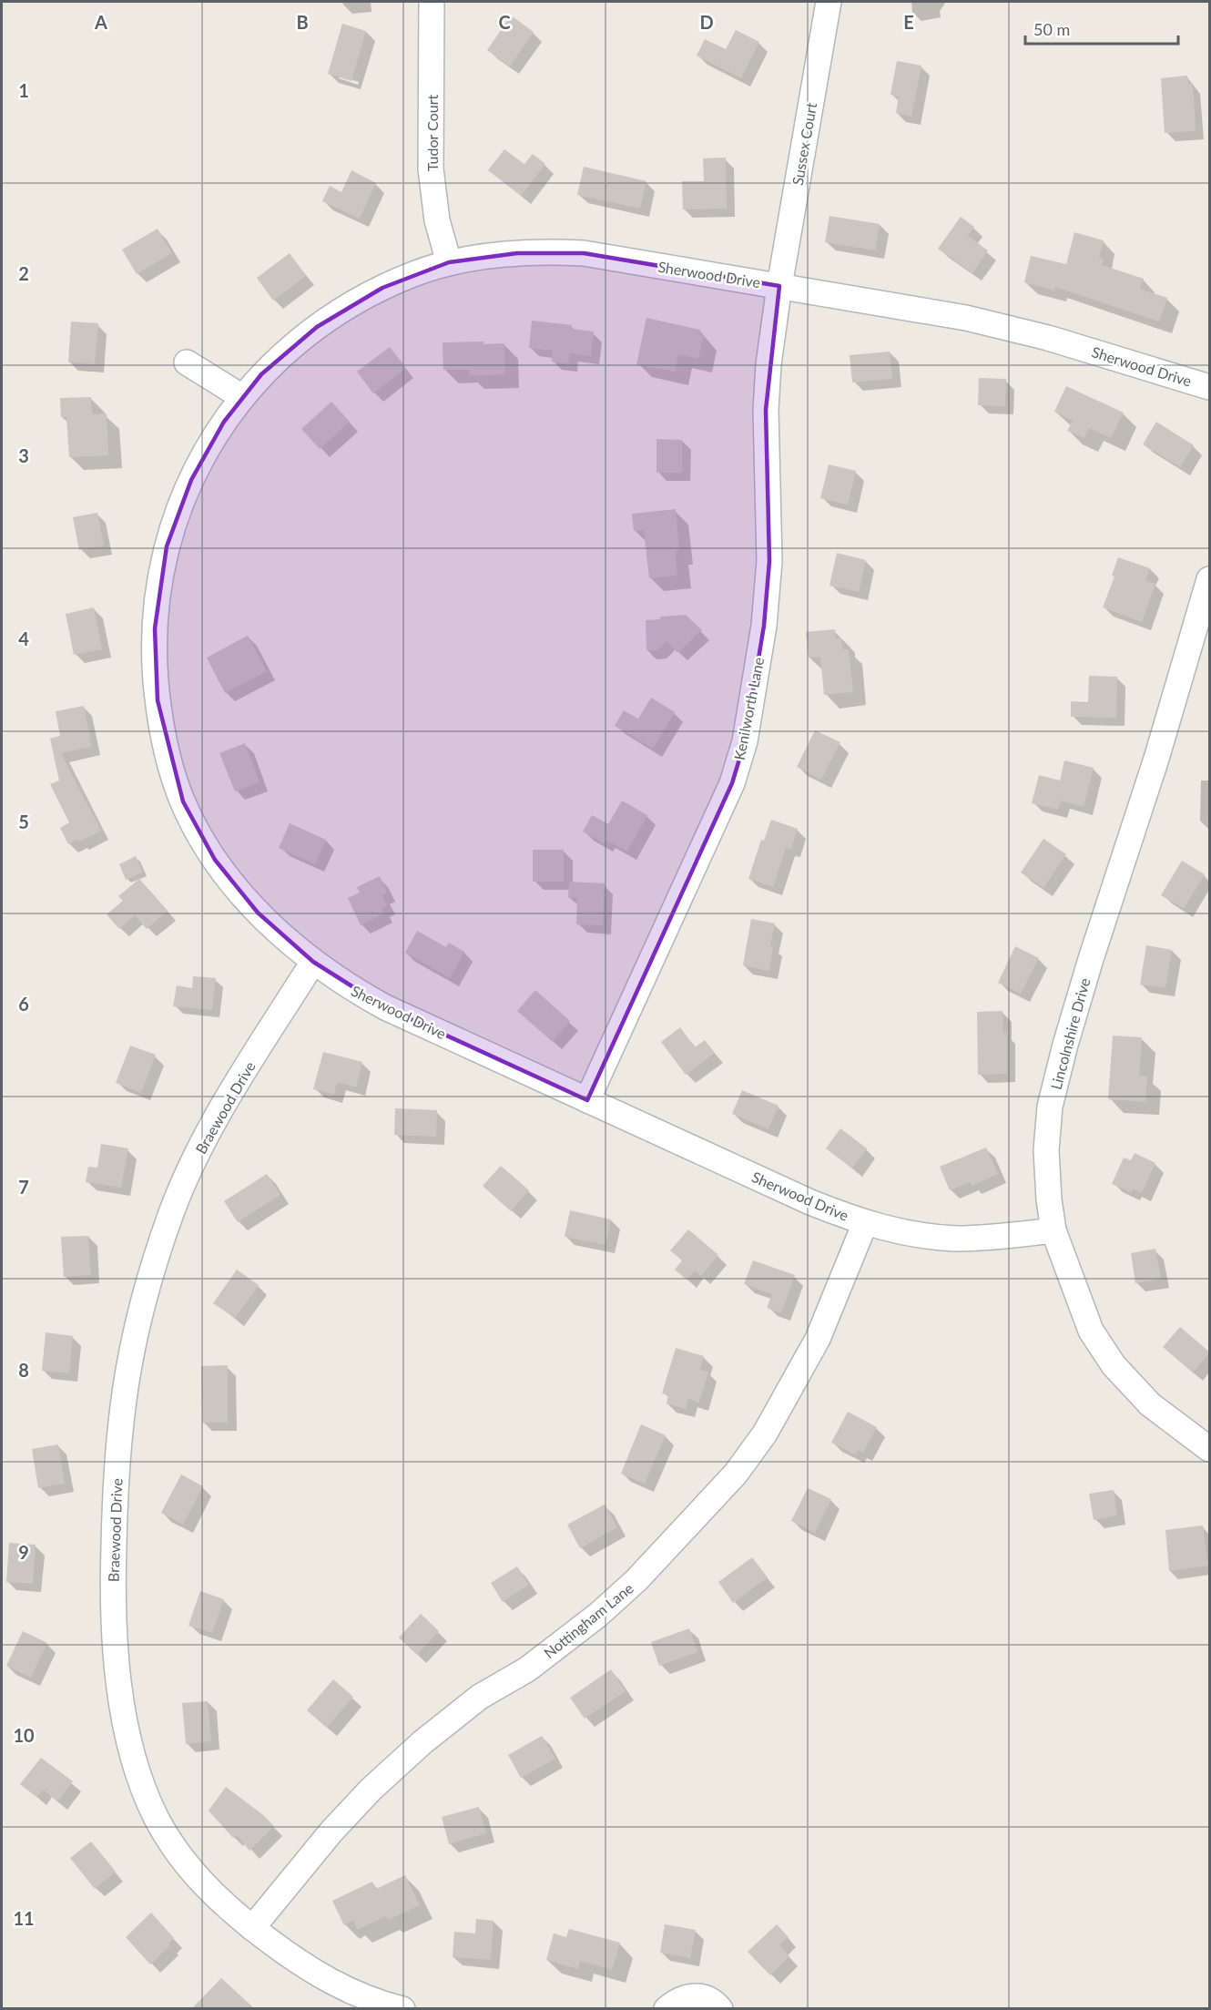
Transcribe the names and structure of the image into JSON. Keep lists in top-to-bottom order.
{
  "streets": {
    "street": [
      "Tudor Court",
      "Sussex Court",
      "Sherwood Drive",
      "Kenilworth Lane",
      "Lincolnshire Drive",
      "Braewood Drive",
      "Nottingham Lane"
    ]
  },
  "crossings": [
    ["Tudor Court", "Sherwood Drive"],
    ["Sussex Court", "Sherwood Drive"],
    ["Sussex Court", "Kenilworth Lane"],
    ["Sherwood Drive", "Kenilworth Lane"],
    ["Sherwood Drive", "Lincolnshire Drive"],
    ["Sherwood Drive", "Braewood Drive"],
    ["Sherwood Drive", "Nottingham Lane"],
    ["Braewood Drive", "Nottingham Lane"]
  ],
  "scale_bar": "50 m",
  "grid": {
    "columns": [
      "A",
      "B",
      "C",
      "D",
      "E"
    ],
    "rows": [
      "1",
      "2",
      "3",
      "4",
      "5",
      "6",
      "7",
      "8",
      "9",
      "10",
      "11"
    ]
  }
}
